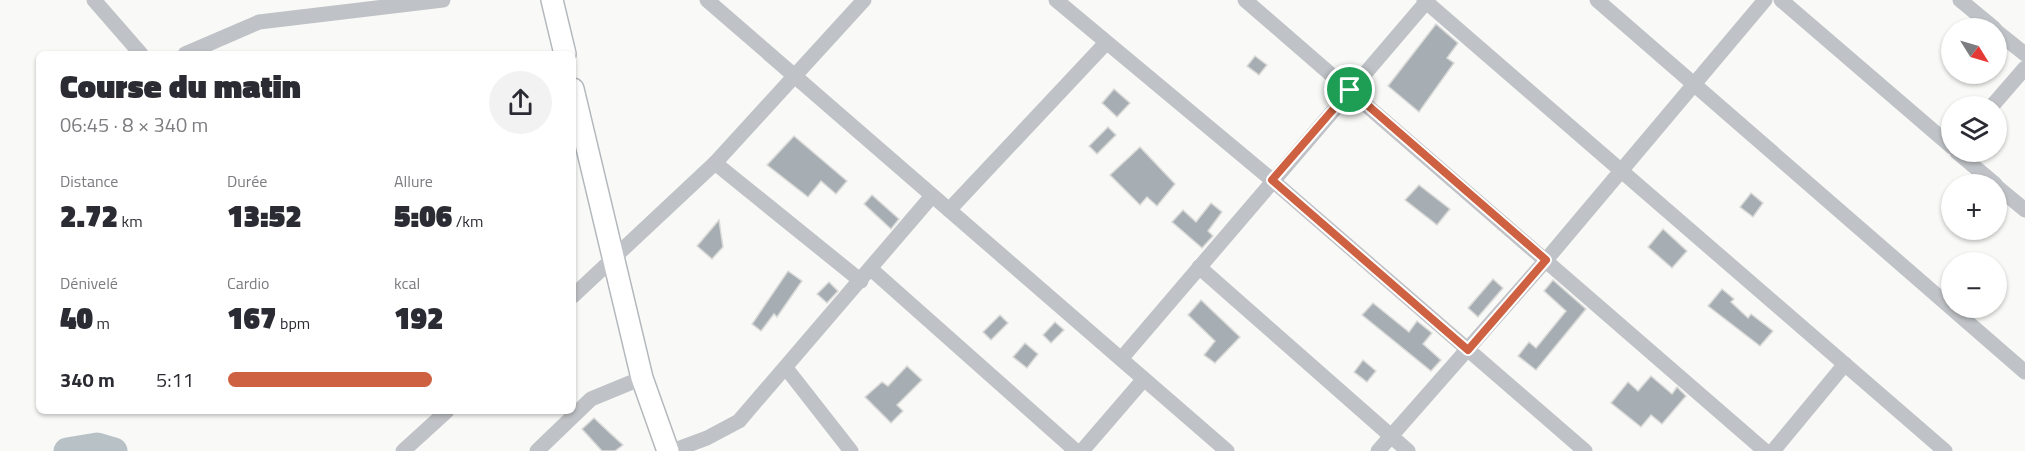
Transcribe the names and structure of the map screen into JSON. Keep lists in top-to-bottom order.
{
  "north": "bottom right",
  "page": {
    "map_buttons": ["+", "−"],
    "heading": ["Course du matin", "06:45 · 8 × 340 m"],
    "stats": [
      ["Distance", "2.72 km"],
      ["Durée", "13:52"],
      ["Allure", "5:06 /km"],
      ["Dénivelé", "40 m"],
      ["Cardio", "167 bpm"],
      ["kcal", "192"]
    ],
    "list": [
      {
        "name": "340 m",
        "note": "5:11"
      }
    ]
  }
}
